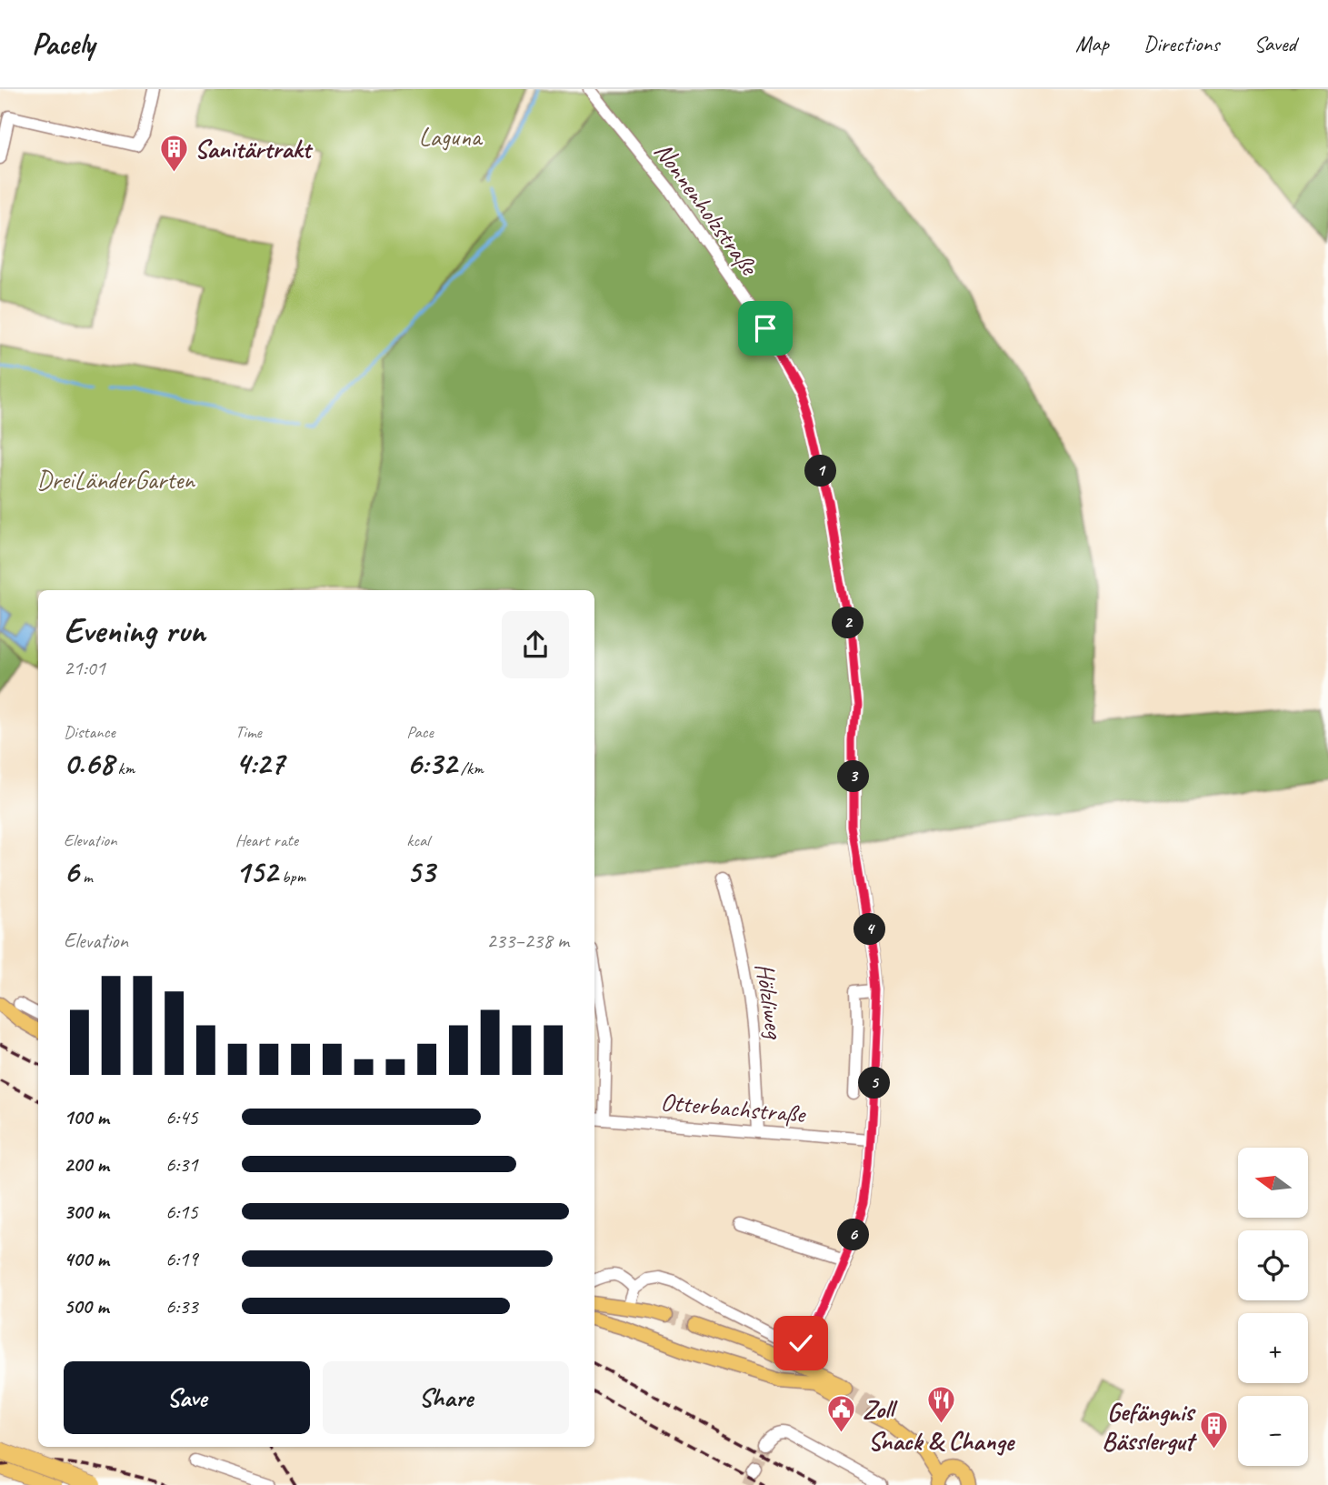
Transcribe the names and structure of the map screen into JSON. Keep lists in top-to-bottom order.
{
  "streets": {
    "street": ["Nonnenholzstraße", "Hölzliweg", "Otterbachstraße"]
  },
  "crossings": [
    ["Nonnenholzstraße", "Otterbachstraße"],
    ["Hölzliweg", "Otterbachstraße"]
  ],
  "parks": ["Laguna", "DreiLänderGarten"],
  "places": {
    "building": ["Sanitärtrakt", "Gefängnis Bässlergut"],
    "restaurant": ["Snack & Change"],
    "public building": ["Zoll"]
  },
  "north": "left",
  "page": {
    "header": "Pacely",
    "nav": ["Map", "Directions", "Saved"],
    "pins": [
      "1",
      "2",
      "3",
      "4",
      "5",
      "6"
    ],
    "heading": ["Evening run", "21:01"],
    "stats": [
      ["Distance", "0.68 km"],
      ["Time", "4:27"],
      ["Pace", "6:32 /km"],
      ["Elevation", "6 m"],
      ["Heart rate", "152 bpm"],
      ["kcal", "53"]
    ],
    "chart": ["Elevation", "233–238 m"],
    "list": [
      {
        "name": "100 m",
        "note": "6:45"
      },
      {
        "name": "200 m",
        "note": "6:31"
      },
      {
        "name": "300 m",
        "note": "6:15"
      },
      {
        "name": "400 m",
        "note": "6:19"
      },
      {
        "name": "500 m",
        "note": "6:33"
      }
    ],
    "map_buttons": ["+", "−"],
    "buttons": ["Save", "Share"]
  }
}
